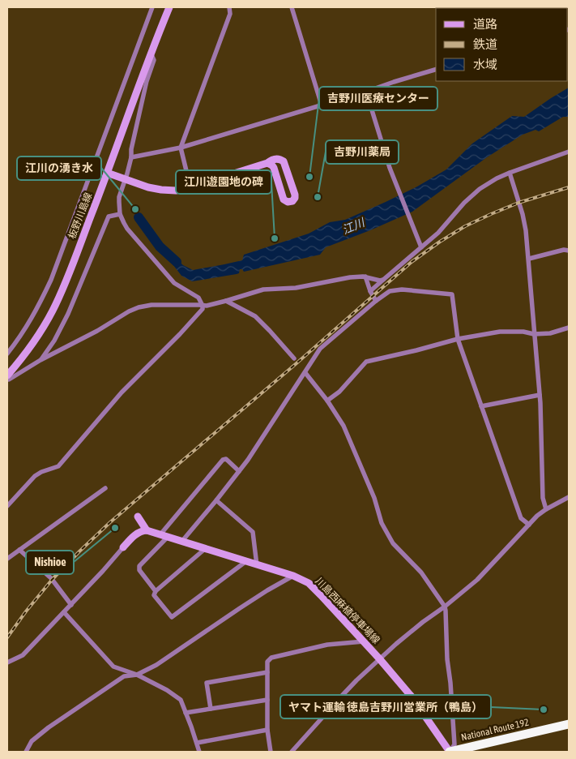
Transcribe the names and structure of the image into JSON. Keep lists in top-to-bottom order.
{
  "streets": {
    "highway": ["National Route 192"],
    "main road": ["板野川島線", "川島西麻植停車場線"]
  },
  "crossings": [
    ["川島西麻植停車場線", "National Route 192"]
  ],
  "water": ["江川"],
  "places": [
    "吉野川医療センター",
    "吉野川薬局",
    "江川の湧き水",
    "江川遊園地の碑",
    "Nishioe",
    "ヤマト運輸 徳島吉野川営業所（鴨島）"
  ],
  "legend": ["道路", "鉄道", "水域"]
}
